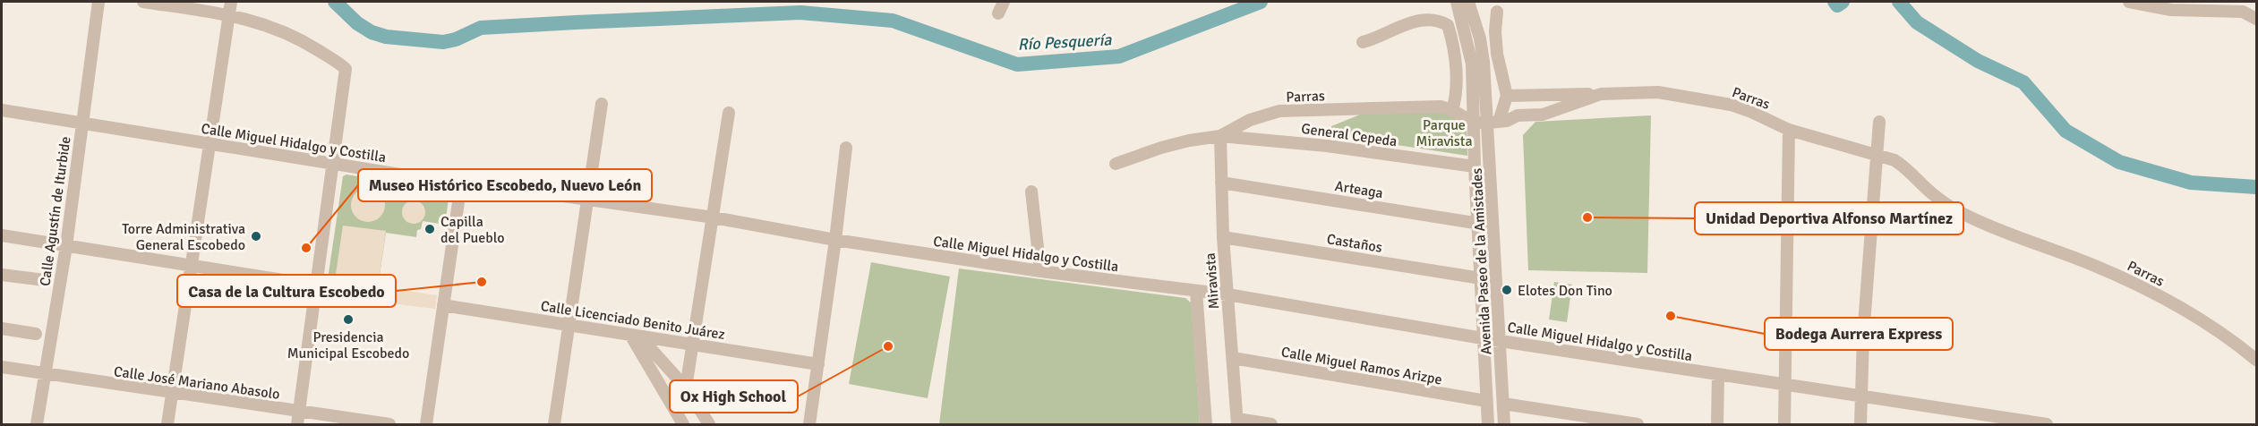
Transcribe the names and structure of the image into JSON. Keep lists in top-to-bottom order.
{
  "streets": {
    "street": [
      "Parras",
      "General Cepeda",
      "Calle Miguel Hidalgo y Costilla",
      "Arteaga",
      "Calle Agustín de Iturbide",
      "Castaños",
      "Avenida Paseo de la Amistades",
      "Miravista",
      "Calle Licenciado Benito Juárez",
      "Calle Miguel Ramos Arizpe",
      "Calle José Mariano Abasolo"
    ]
  },
  "crossings": [
    ["Parras", "General Cepeda"],
    ["Parras", "Avenida Paseo de la Amistades"],
    ["Parras", "Miravista"],
    ["General Cepeda", "Avenida Paseo de la Amistades"],
    ["General Cepeda", "Miravista"],
    ["Calle Miguel Hidalgo y Costilla", "Calle Agustín de Iturbide"],
    ["Calle Miguel Hidalgo y Costilla", "Avenida Paseo de la Amistades"],
    ["Calle Miguel Hidalgo y Costilla", "Miravista"],
    ["Arteaga", "Avenida Paseo de la Amistades"],
    ["Arteaga", "Miravista"],
    ["Calle Agustín de Iturbide", "Calle José Mariano Abasolo"],
    ["Castaños", "Avenida Paseo de la Amistades"],
    ["Castaños", "Miravista"],
    ["Avenida Paseo de la Amistades", "Calle Miguel Ramos Arizpe"],
    ["Miravista", "Calle Miguel Ramos Arizpe"]
  ],
  "water": ["Río Pesquería"],
  "parks": ["Parque Miravista"],
  "places": [
    "Unidad Deportiva Alfonso Martínez",
    "Capilla del Pueblo",
    "Torre Administrativa General Escobedo",
    "Museo Histórico Escobedo, Nuevo León",
    "Casa de la Cultura Escobedo",
    "Elotes Don Tino",
    "Bodega Aurrera Express",
    "Presidencia Municipal Escobedo",
    "Ox High School"
  ]
}
